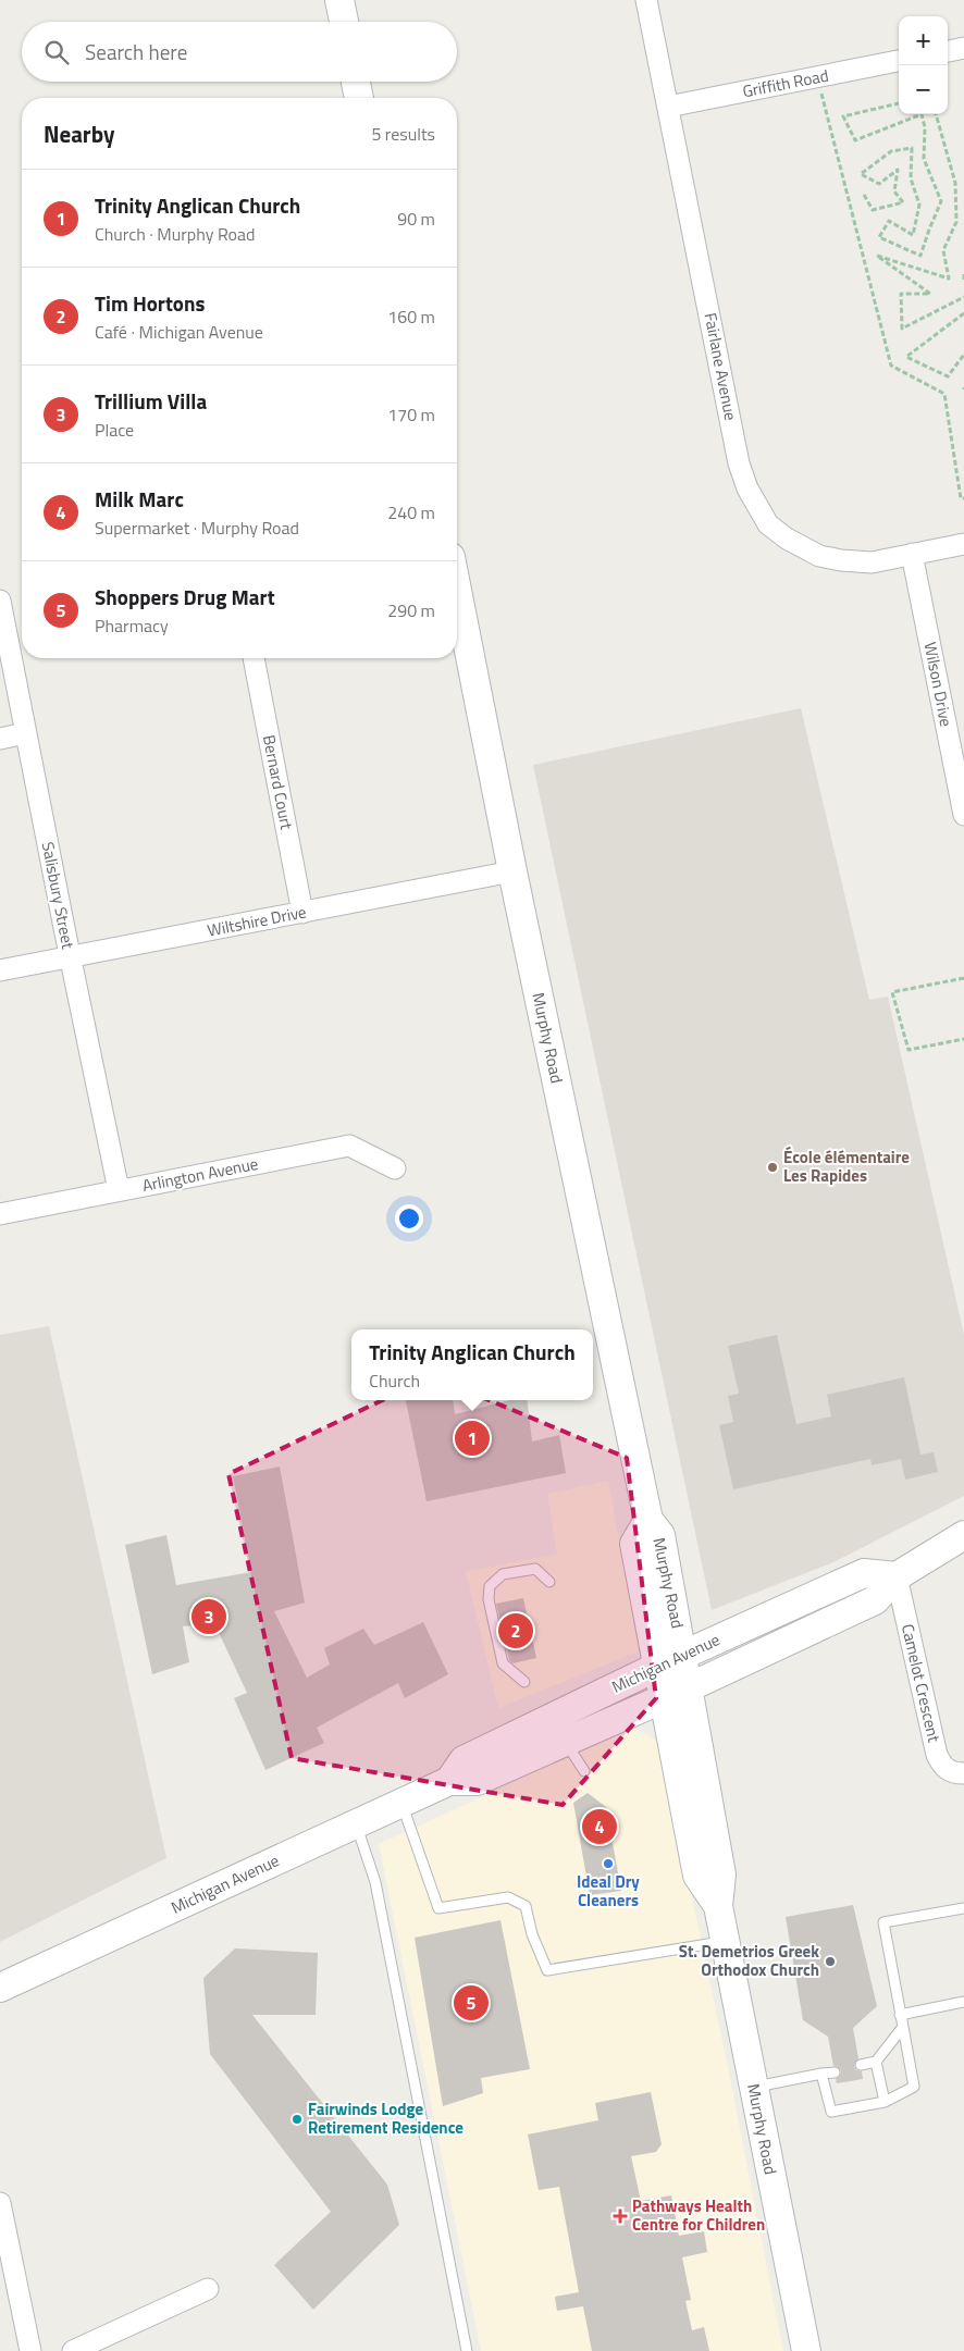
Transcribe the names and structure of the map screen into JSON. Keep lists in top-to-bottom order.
{
  "streets": {
    "street": [
      "Griffith Road",
      "Fairlane Avenue",
      "Wilson Drive",
      "Bernard Court",
      "Salisbury Street",
      "Wiltshire Drive",
      "Murphy Road",
      "Arlington Avenue",
      "Michigan Avenue",
      "Camelot Crescent"
    ]
  },
  "crossings": [
    ["Griffith Road", "Fairlane Avenue"],
    ["Fairlane Avenue", "Wilson Drive"],
    ["Bernard Court", "Wiltshire Drive"],
    ["Salisbury Street", "Wiltshire Drive"],
    ["Salisbury Street", "Arlington Avenue"],
    ["Wiltshire Drive", "Murphy Road"],
    ["Murphy Road", "Michigan Avenue"],
    ["Michigan Avenue", "Camelot Crescent"]
  ],
  "places": {
    "other": [
      "École élémentaire Les Rapides",
      "Ideal Dry Cleaners",
      "St. Demetrios Greek Orthodox Church",
      "Fairwinds Lodge Retirement Residence"
    ],
    "health": ["Pathways Health Centre for Children"]
  },
  "page": {
    "map_buttons": ["+", "−"],
    "search": "Search here",
    "heading": ["Nearby", "5 results"],
    "list": [
      {
        "mark": "1",
        "name": "Trinity Anglican Church",
        "note": "Church · Murphy Road",
        "value": "90 m"
      },
      {
        "mark": "2",
        "name": "Tim Hortons",
        "note": "Café · Michigan Avenue",
        "value": "160 m"
      },
      {
        "mark": "3",
        "name": "Trillium Villa",
        "note": "Place",
        "value": "170 m"
      },
      {
        "mark": "4",
        "name": "Milk Marc",
        "note": "Supermarket · Murphy Road",
        "value": "240 m"
      },
      {
        "mark": "5",
        "name": "Shoppers Drug Mart",
        "note": "Pharmacy",
        "value": "290 m"
      }
    ],
    "popup": ["Trinity Anglican Church", "Church"],
    "pins": [
      "1",
      "3",
      "2",
      "4",
      "5"
    ]
  }
}
